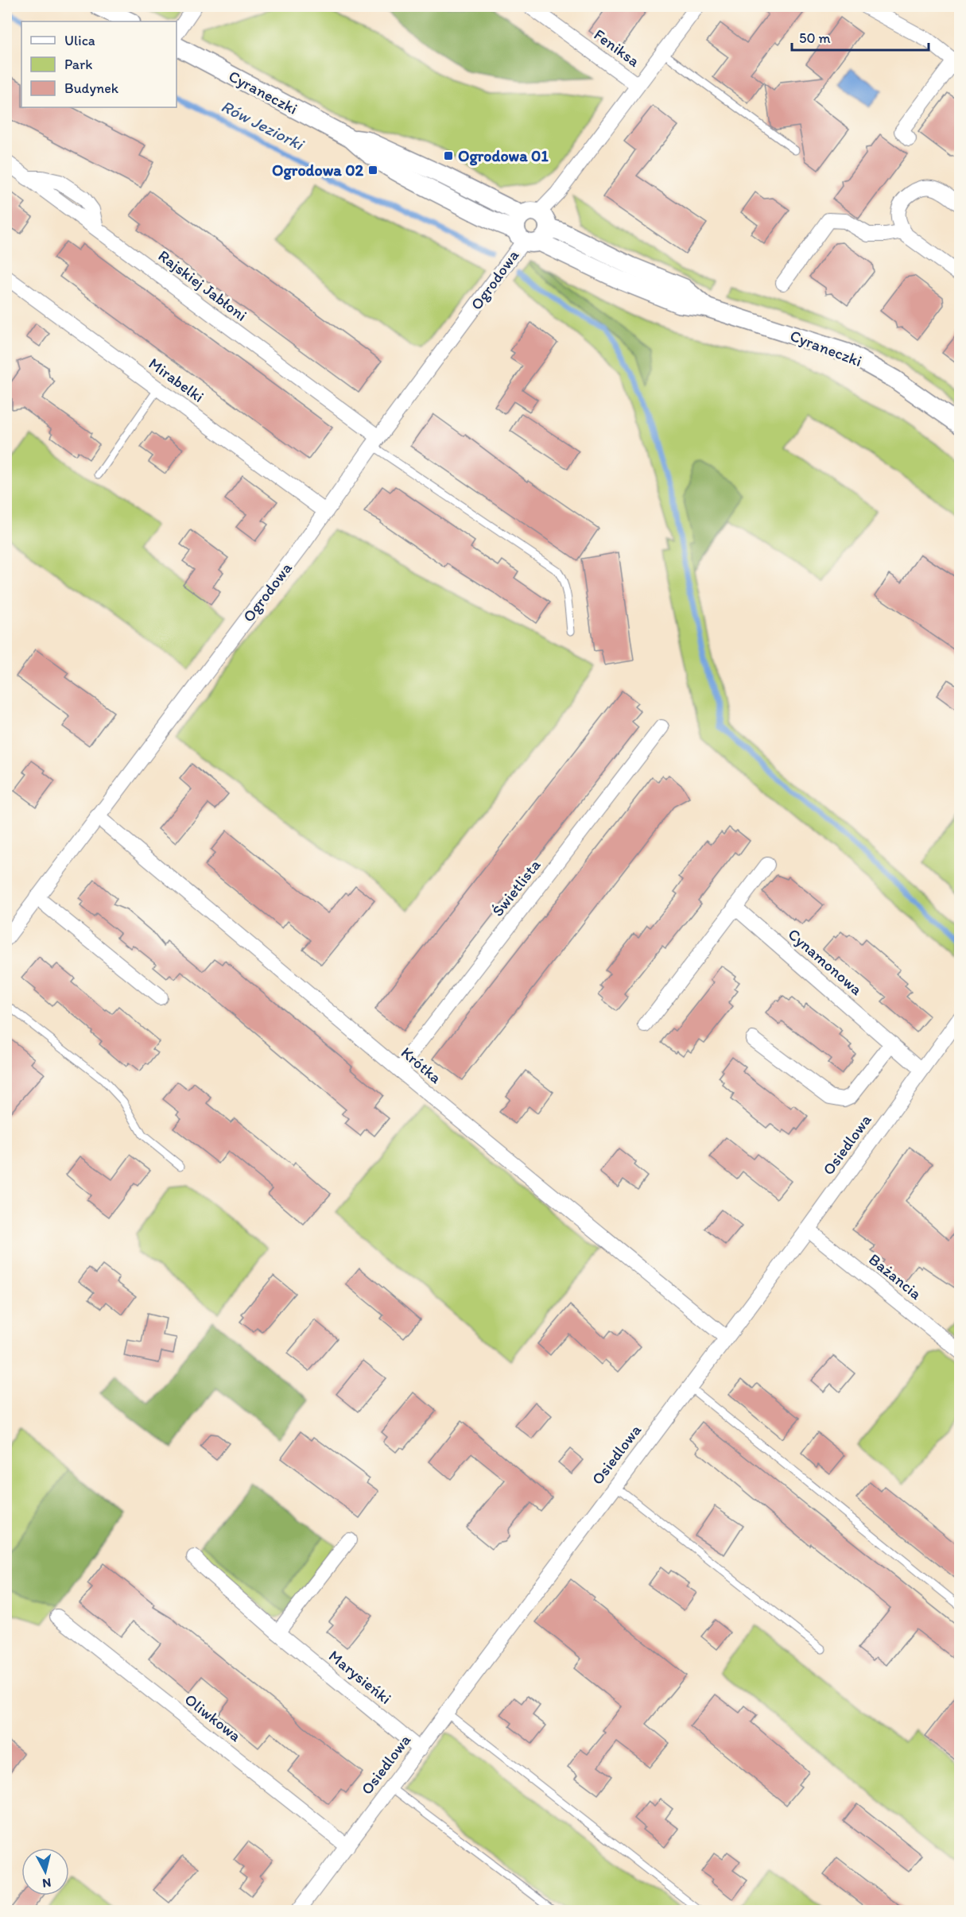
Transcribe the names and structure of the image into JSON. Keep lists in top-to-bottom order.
{
  "streets": {
    "street": [
      "Feniksa",
      "Cyraneczki",
      "Ogrodowa",
      "Rajskiej Jabłoni",
      "Mirabelki",
      "Świetlista",
      "Cynamonowa",
      "Krótka",
      "Osiedlowa",
      "Bażancia",
      "Marysieńki",
      "Oliwkowa"
    ]
  },
  "crossings": [
    ["Feniksa", "Ogrodowa"],
    ["Cyraneczki", "Ogrodowa"],
    ["Ogrodowa", "Rajskiej Jabłoni"],
    ["Ogrodowa", "Mirabelki"],
    ["Ogrodowa", "Krótka"],
    ["Świetlista", "Krótka"],
    ["Cynamonowa", "Osiedlowa"],
    ["Krótka", "Osiedlowa"],
    ["Osiedlowa", "Bażancia"],
    ["Osiedlowa", "Marysieńki"],
    ["Osiedlowa", "Oliwkowa"]
  ],
  "water": ["Rów Jeziorki"],
  "places": {
    "transit": ["Ogrodowa 01", "Ogrodowa 02"]
  },
  "legend": ["Ulica", "Park", "Budynek"],
  "scale_bar": "50 m",
  "north": "bottom"
}
